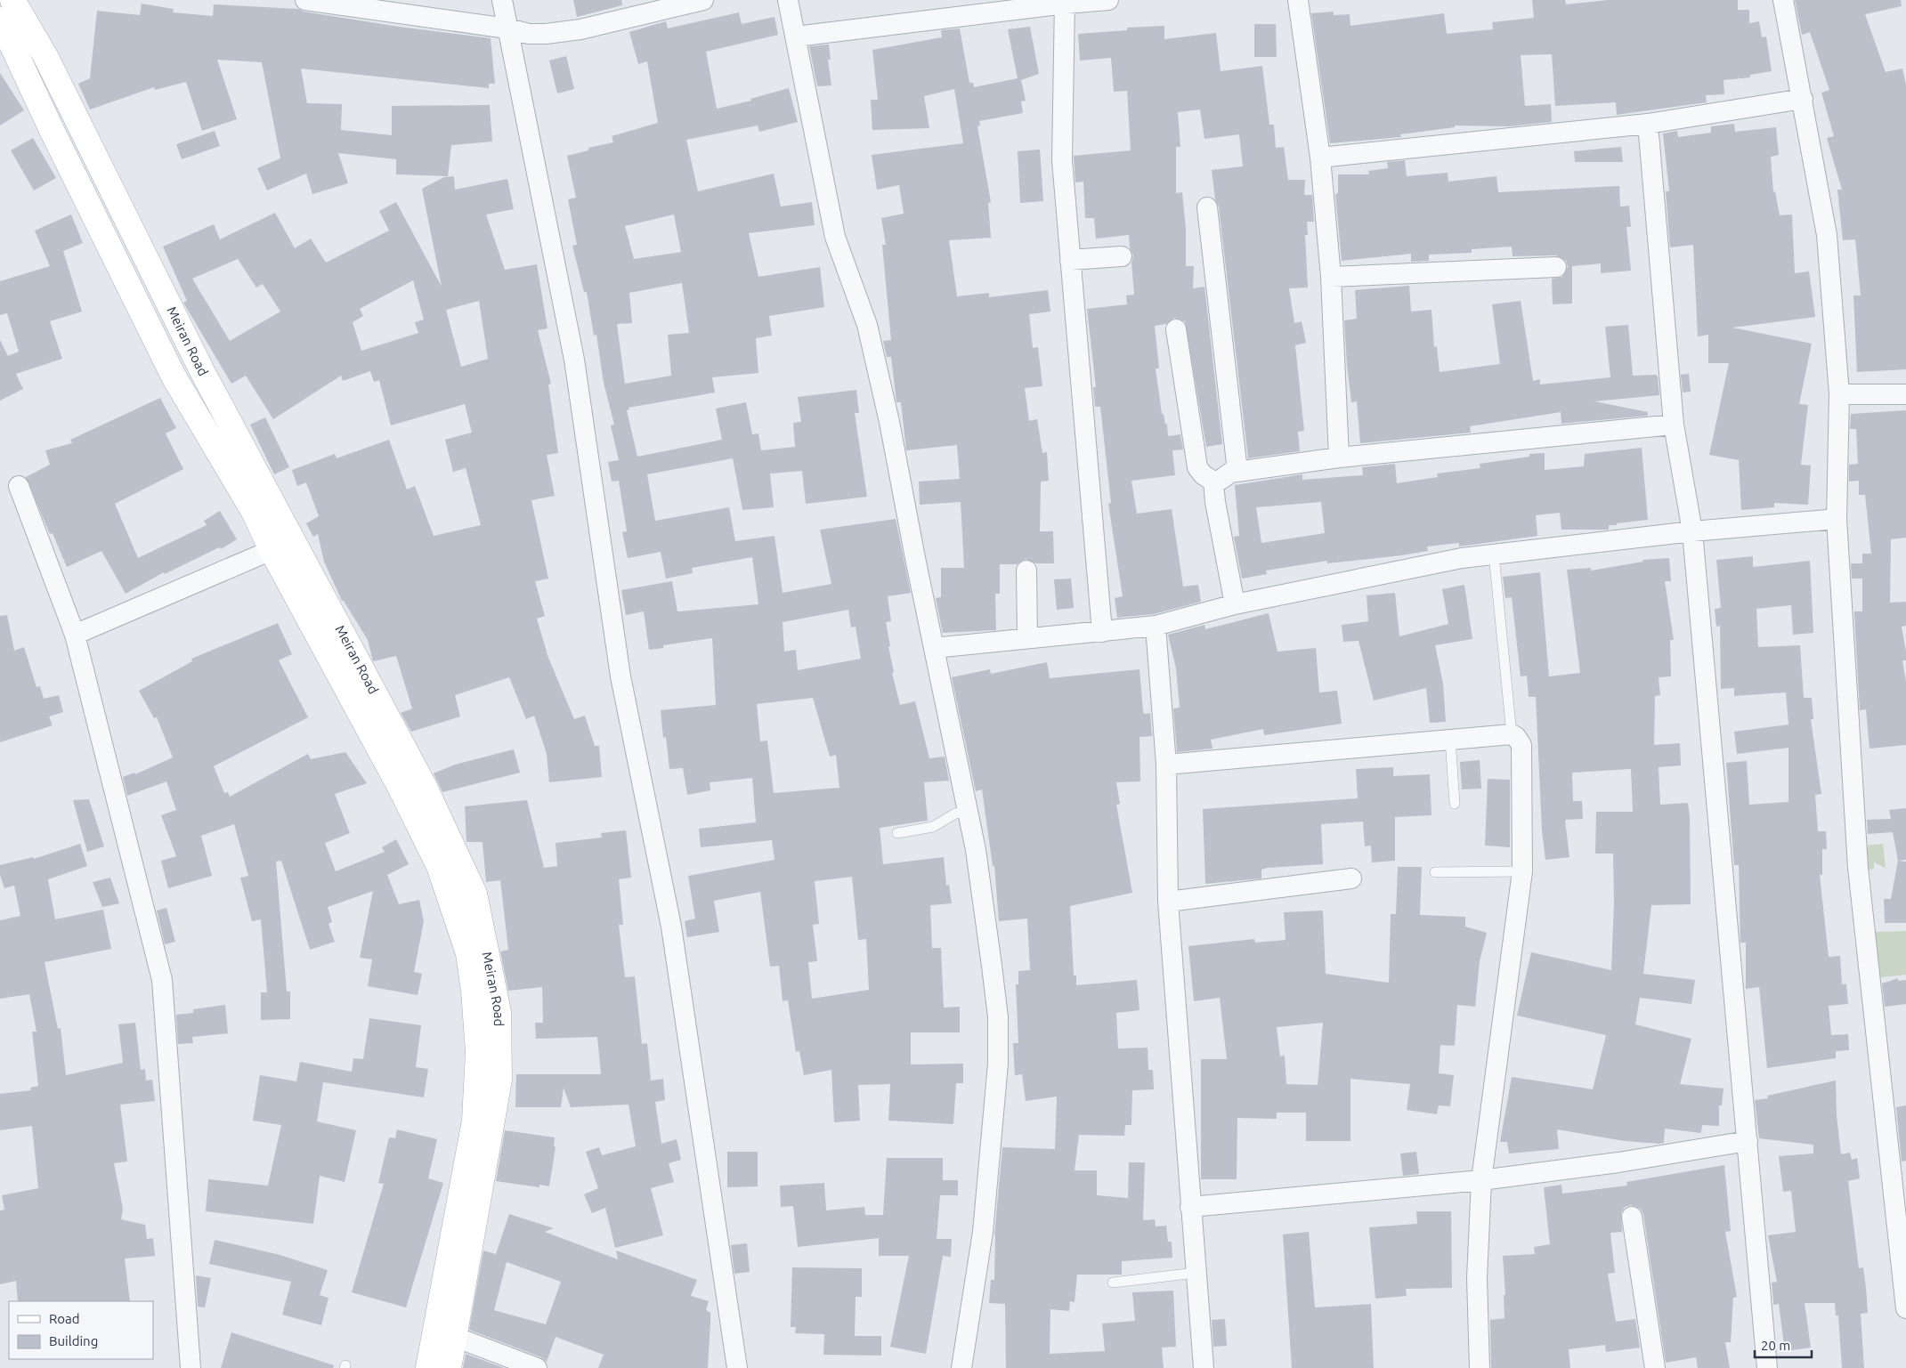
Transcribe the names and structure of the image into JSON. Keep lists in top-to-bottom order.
{
  "streets": {
    "main road": ["Meiran Road"]
  },
  "legend": ["Road", "Building"],
  "scale_bar": "20 m"
}
